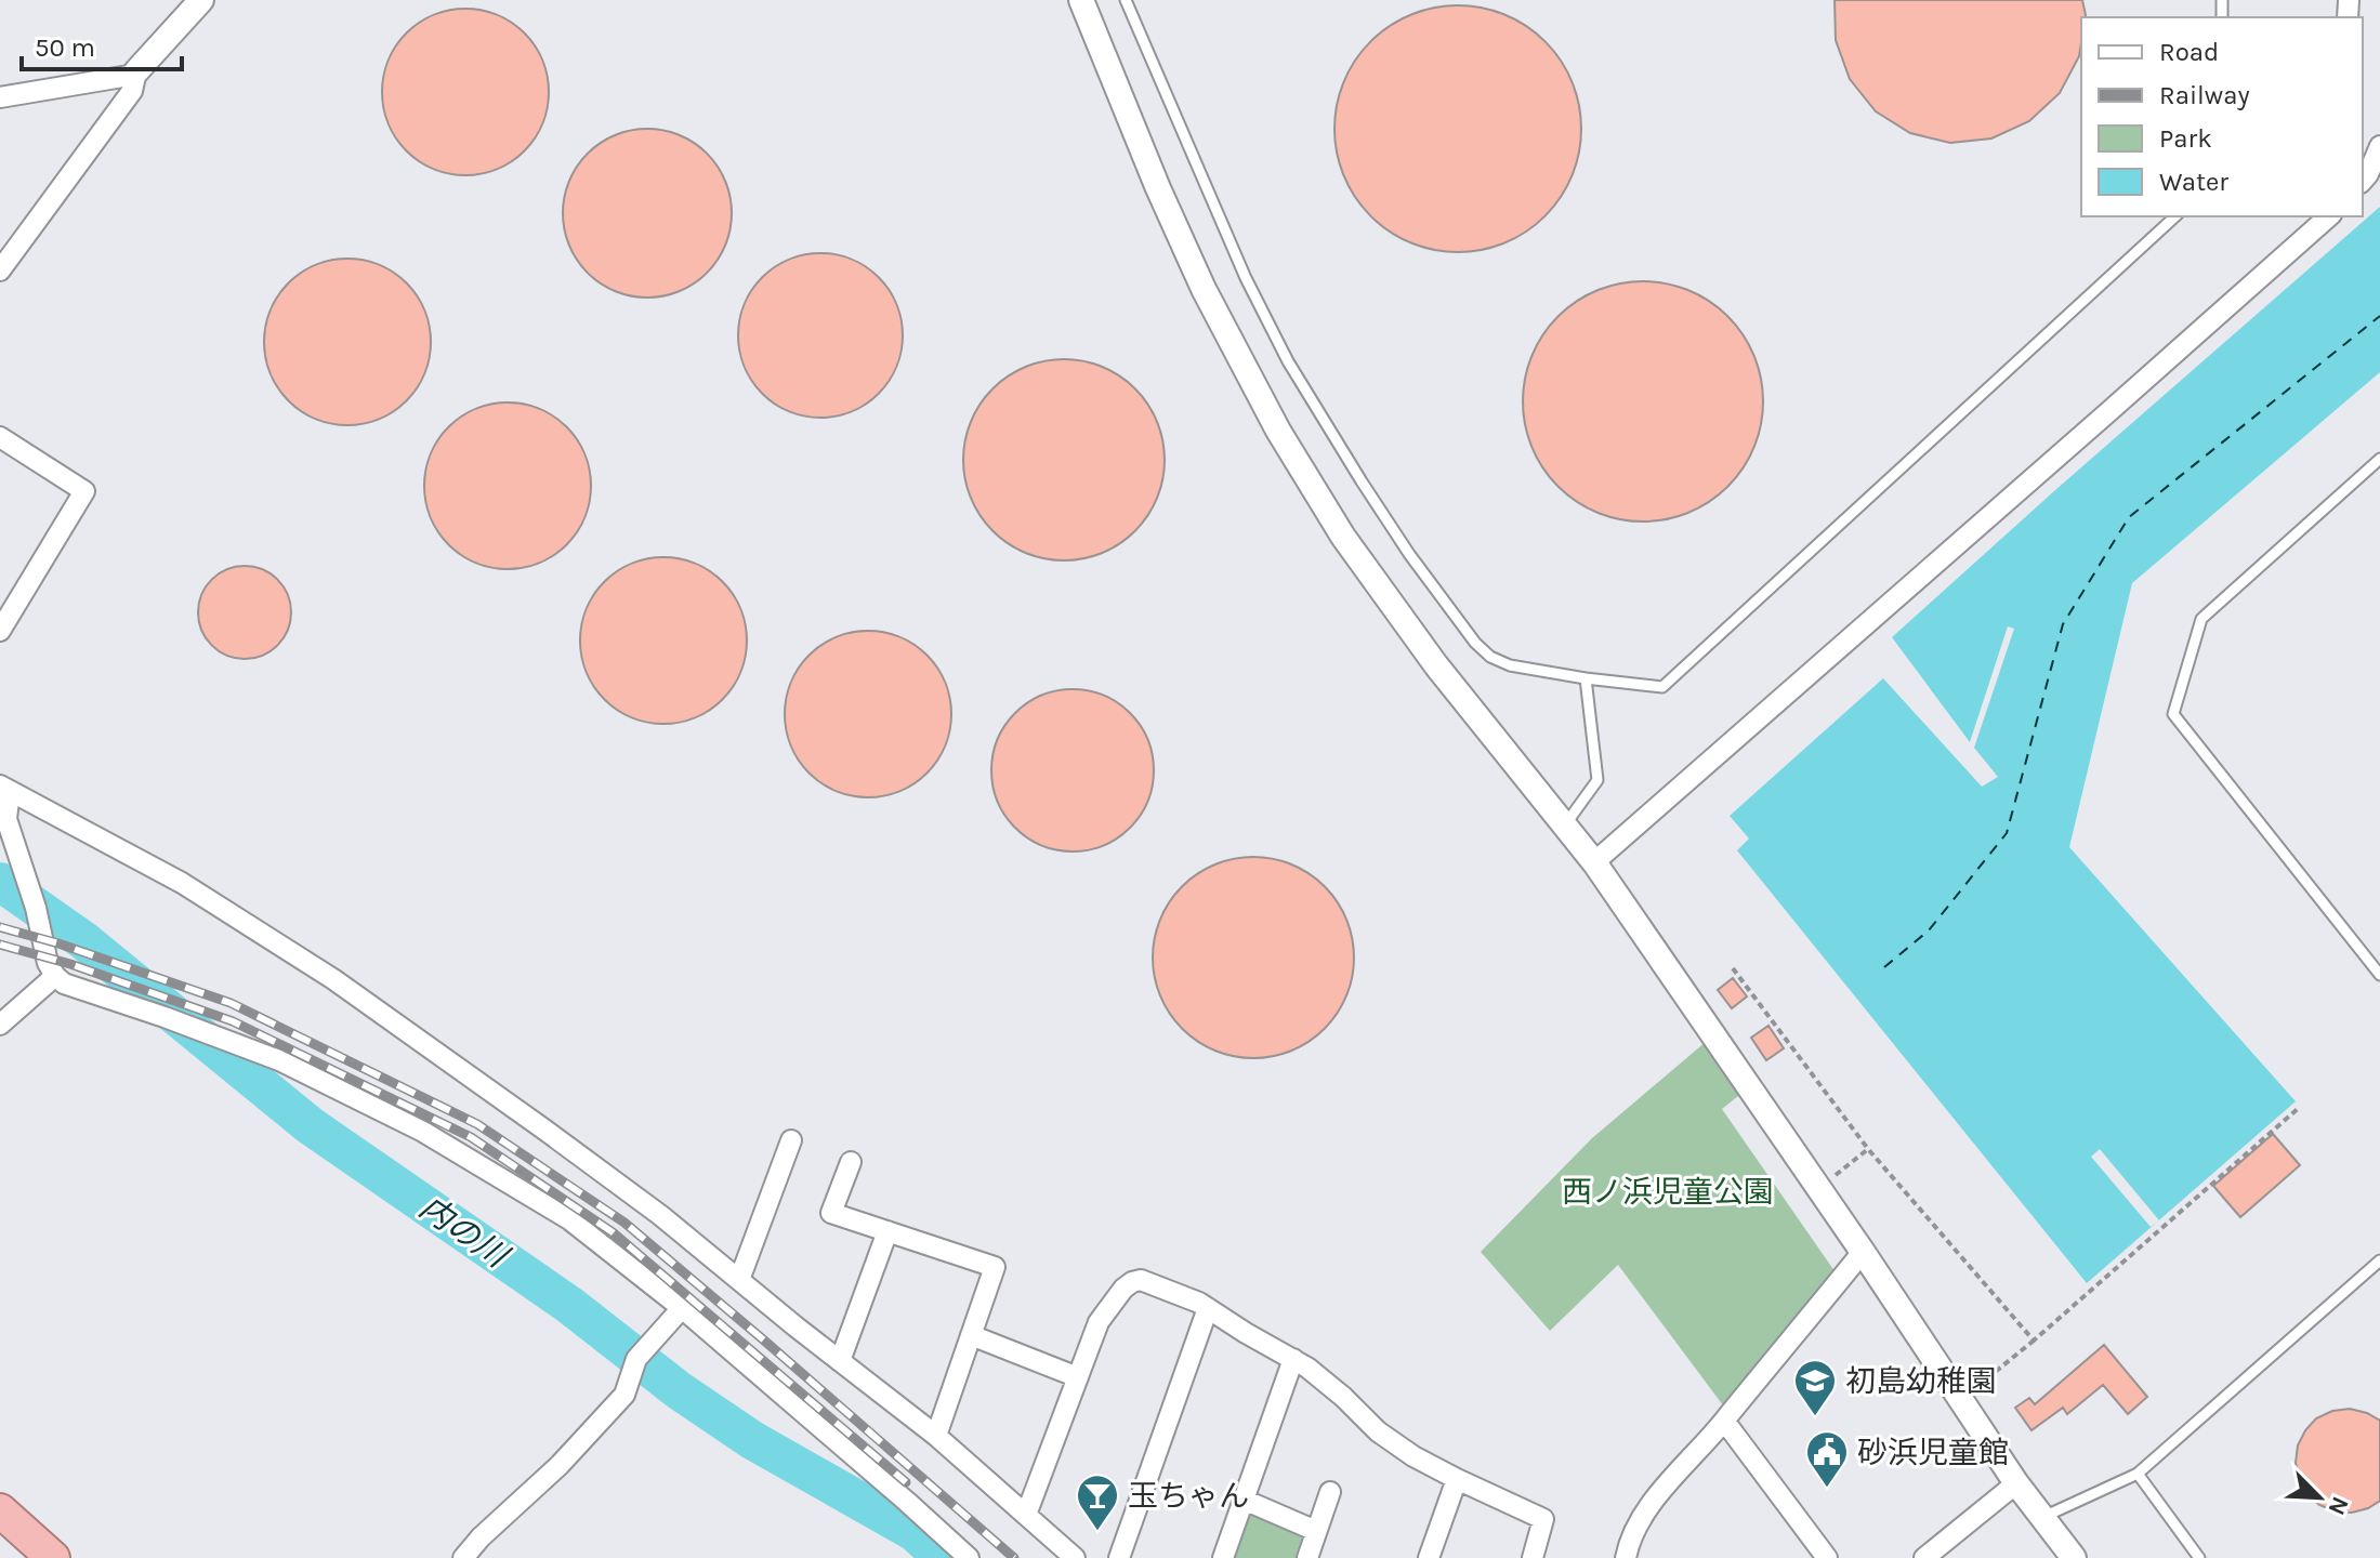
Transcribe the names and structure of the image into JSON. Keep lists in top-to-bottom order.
{
  "water": ["内の川"],
  "parks": ["西ノ浜児童公園"],
  "places": {
    "school or university": ["初島幼稚園"],
    "public building": ["砂浜児童館"],
    "bar": ["玉ちゃん"]
  },
  "legend": [
    "Road",
    "Railway",
    "Park",
    "Water"
  ],
  "scale_bar": "50 m",
  "north": "bottom right"
}
